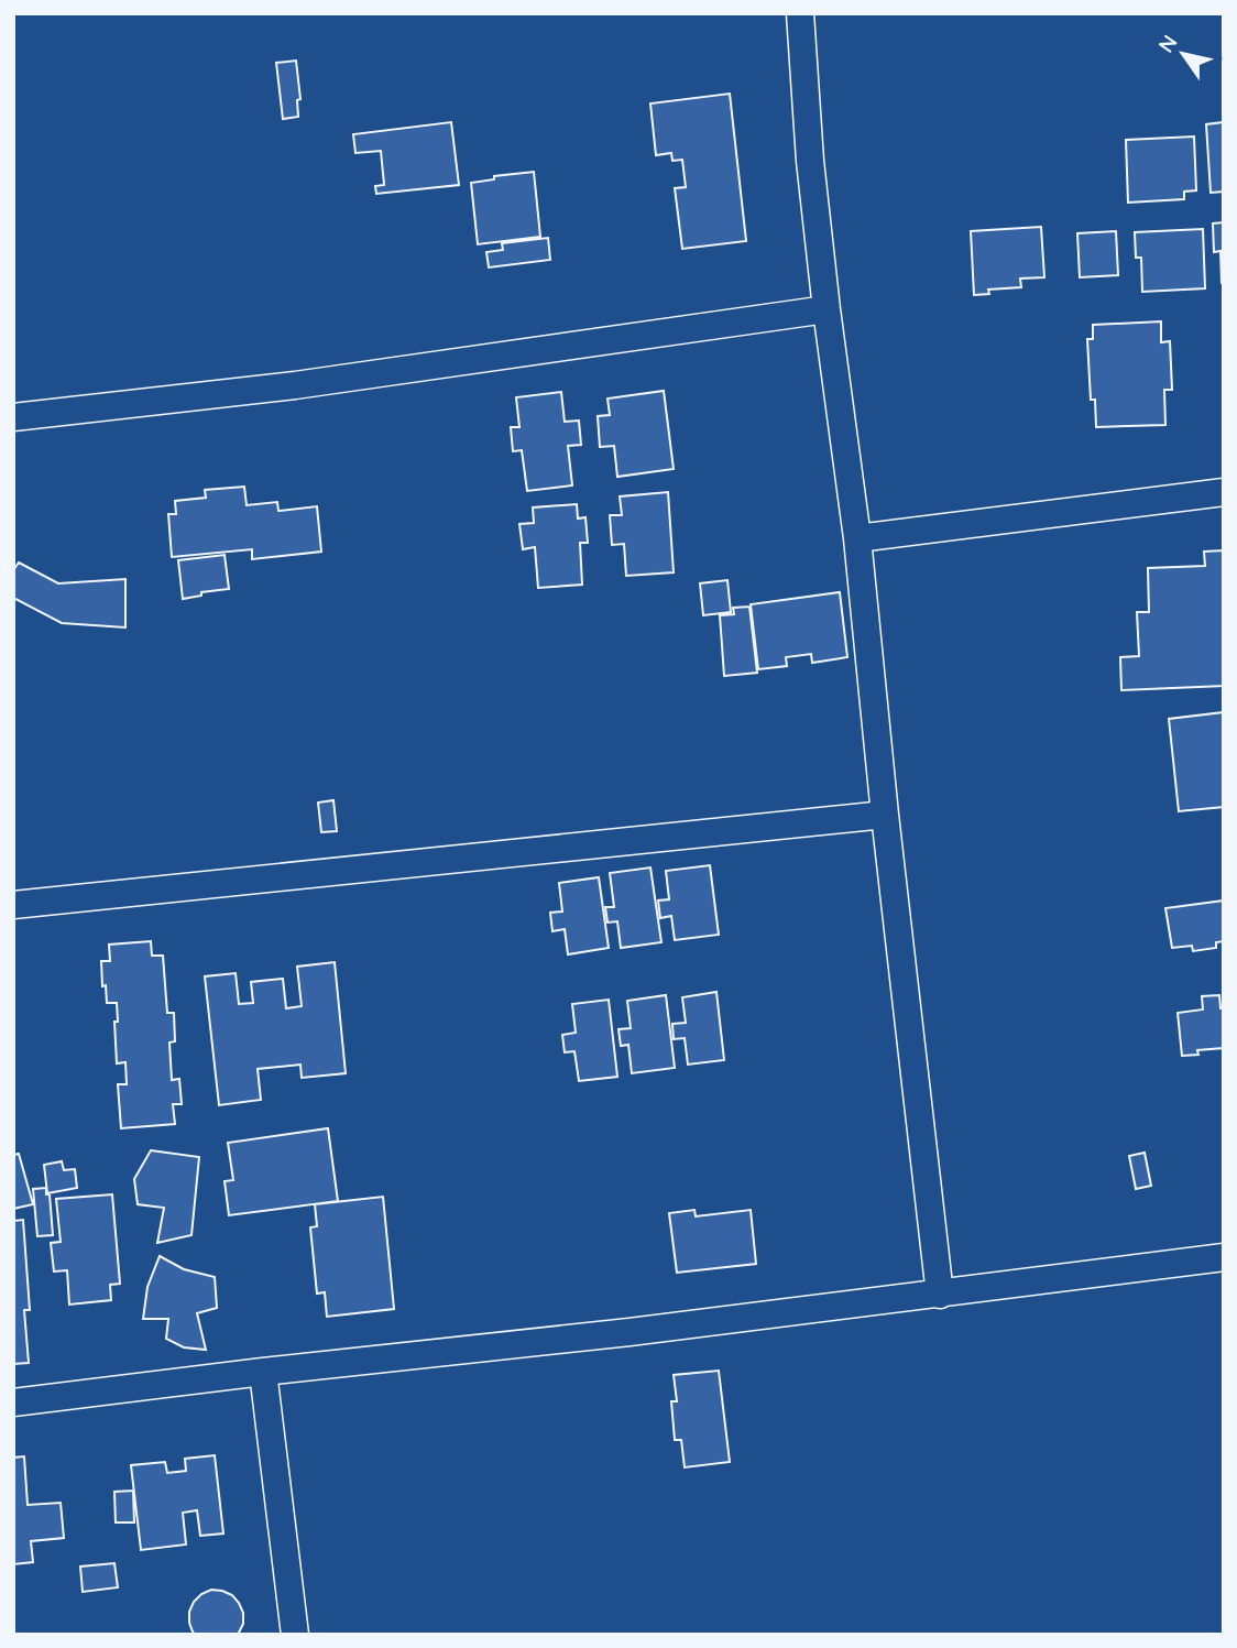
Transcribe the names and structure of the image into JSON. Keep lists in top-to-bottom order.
{
  "north": "top left"
}
